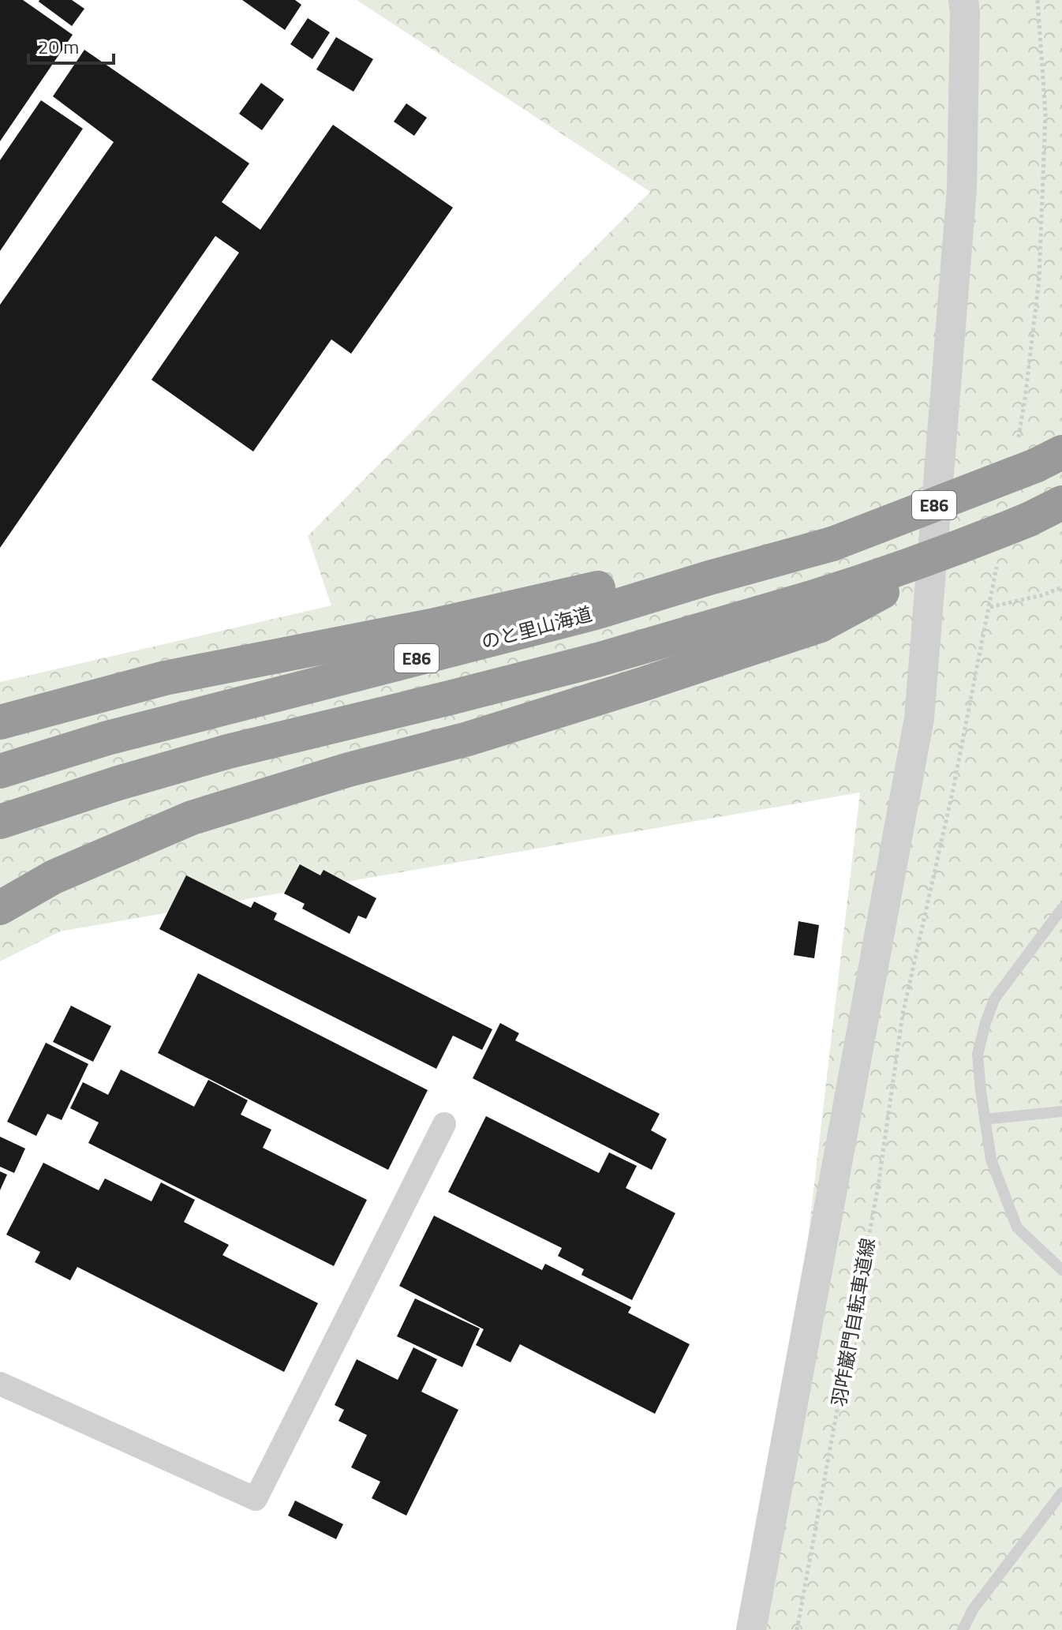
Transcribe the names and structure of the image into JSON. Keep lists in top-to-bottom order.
{
  "streets": {
    "highway": ["E86", "のと里山海道"],
    "path": ["羽咋巌門自転車道線"]
  },
  "scale_bar": "20 m"
}
